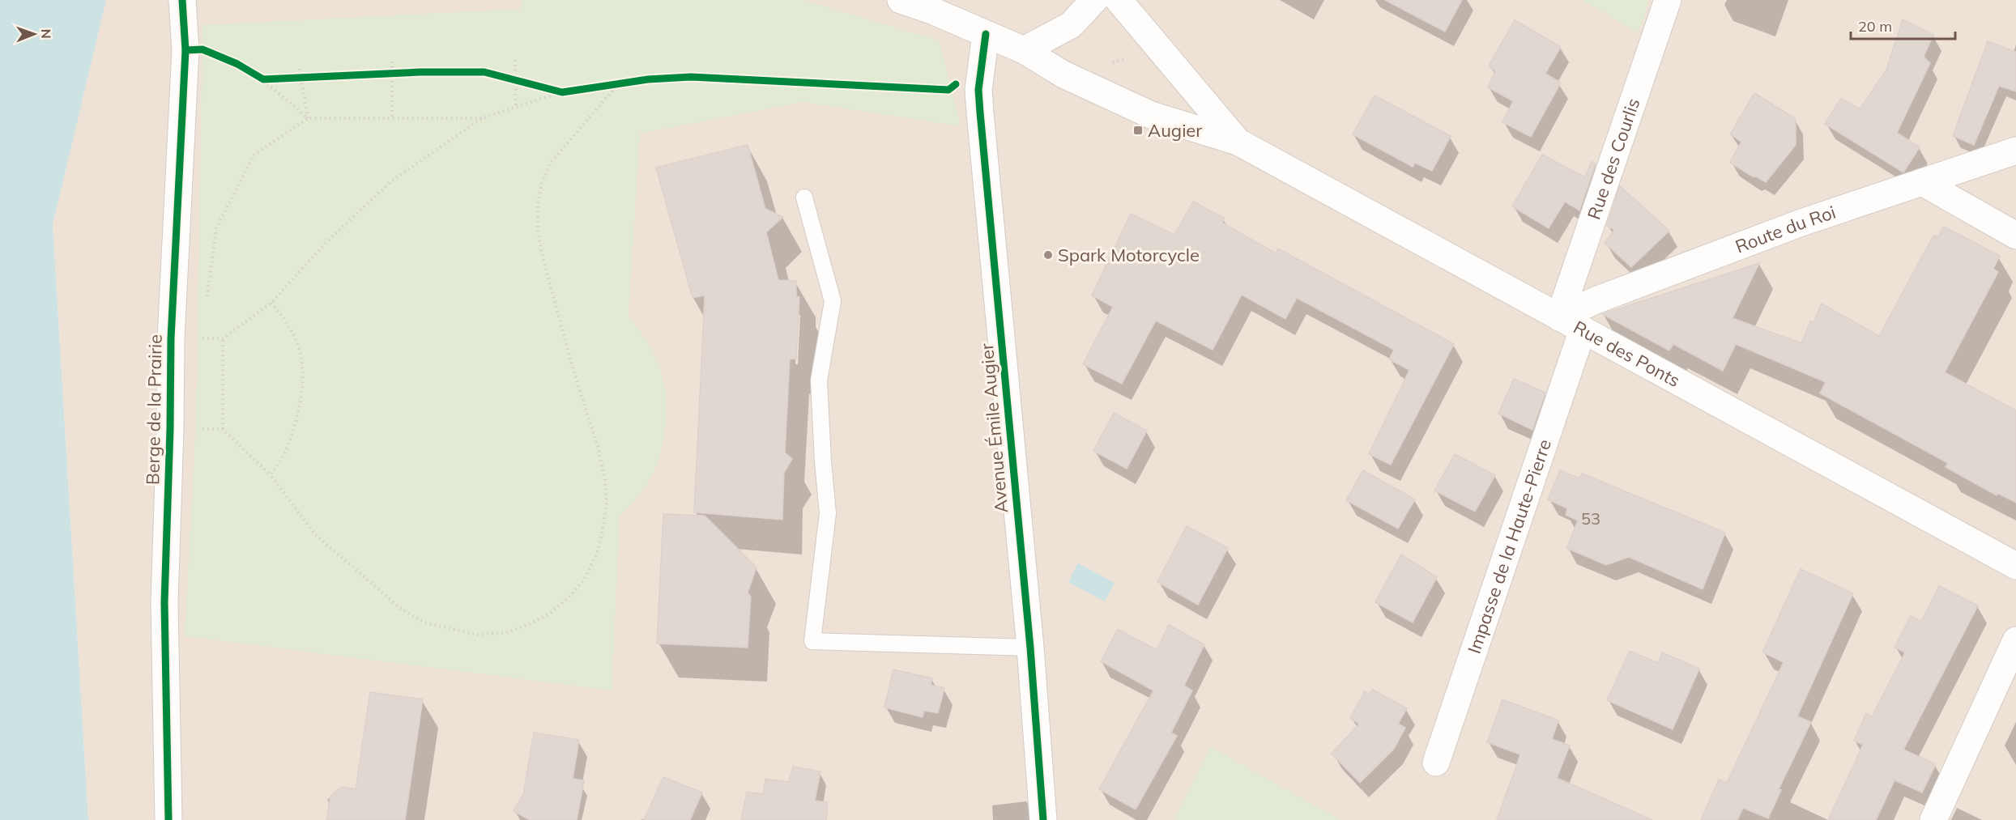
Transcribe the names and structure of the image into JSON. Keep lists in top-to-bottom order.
{
  "streets": {
    "street": [
      "Rue des Courlis",
      "Route du Roi",
      "Rue des Ponts",
      "Berge de la Prairie",
      "Avenue Émile Augier",
      "Impasse de la Haute-Pierre"
    ]
  },
  "crossings": [
    ["Rue des Courlis", "Route du Roi"],
    ["Rue des Courlis", "Rue des Ponts"],
    ["Route du Roi", "Rue des Ponts"],
    ["Rue des Ponts", "Avenue Émile Augier"],
    ["Rue des Ponts", "Impasse de la Haute-Pierre"]
  ],
  "places": {
    "transit": ["Augier"],
    "other": ["Spark Motorcycle"]
  },
  "house_numbers": ["53"],
  "scale_bar": "20 m",
  "north": "right"
}
